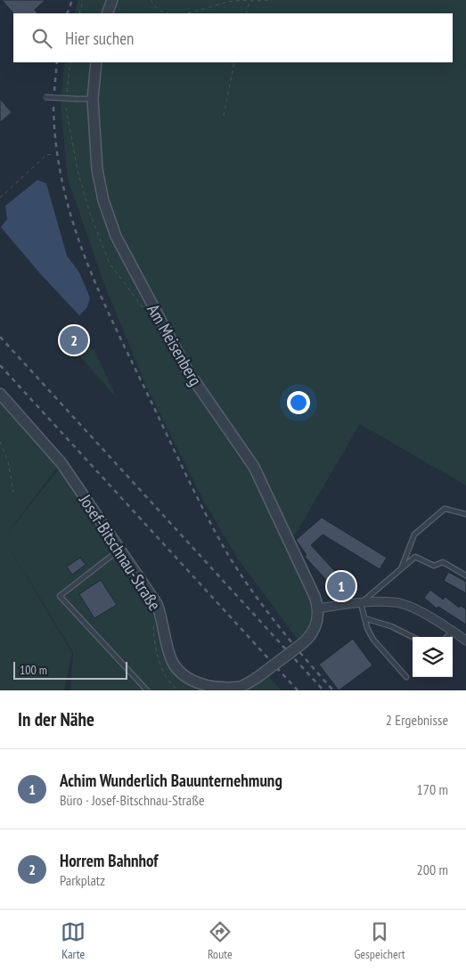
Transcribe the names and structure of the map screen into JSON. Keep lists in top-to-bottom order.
{
  "streets": {
    "street": ["Am Meisenberg", "Josef-Bitschnau-Straße"]
  },
  "crossings": [
    ["Am Meisenberg", "Josef-Bitschnau-Straße"]
  ],
  "scale_bar": "100 m",
  "page": {
    "search": "Hier suchen",
    "pins": ["2", "1"],
    "scale": "100 m",
    "heading": ["In der Nähe", "2 Ergebnisse"],
    "list": [
      {
        "mark": "1",
        "name": "Achim Wunderlich Bauunternehmung",
        "note": "Büro · Josef-Bitschnau-Straße",
        "value": "170 m"
      },
      {
        "mark": "2",
        "name": "Horrem Bahnhof",
        "note": "Parkplatz",
        "value": "200 m"
      }
    ],
    "nav": ["Karte", "Route", "Gespeichert"]
  }
}
